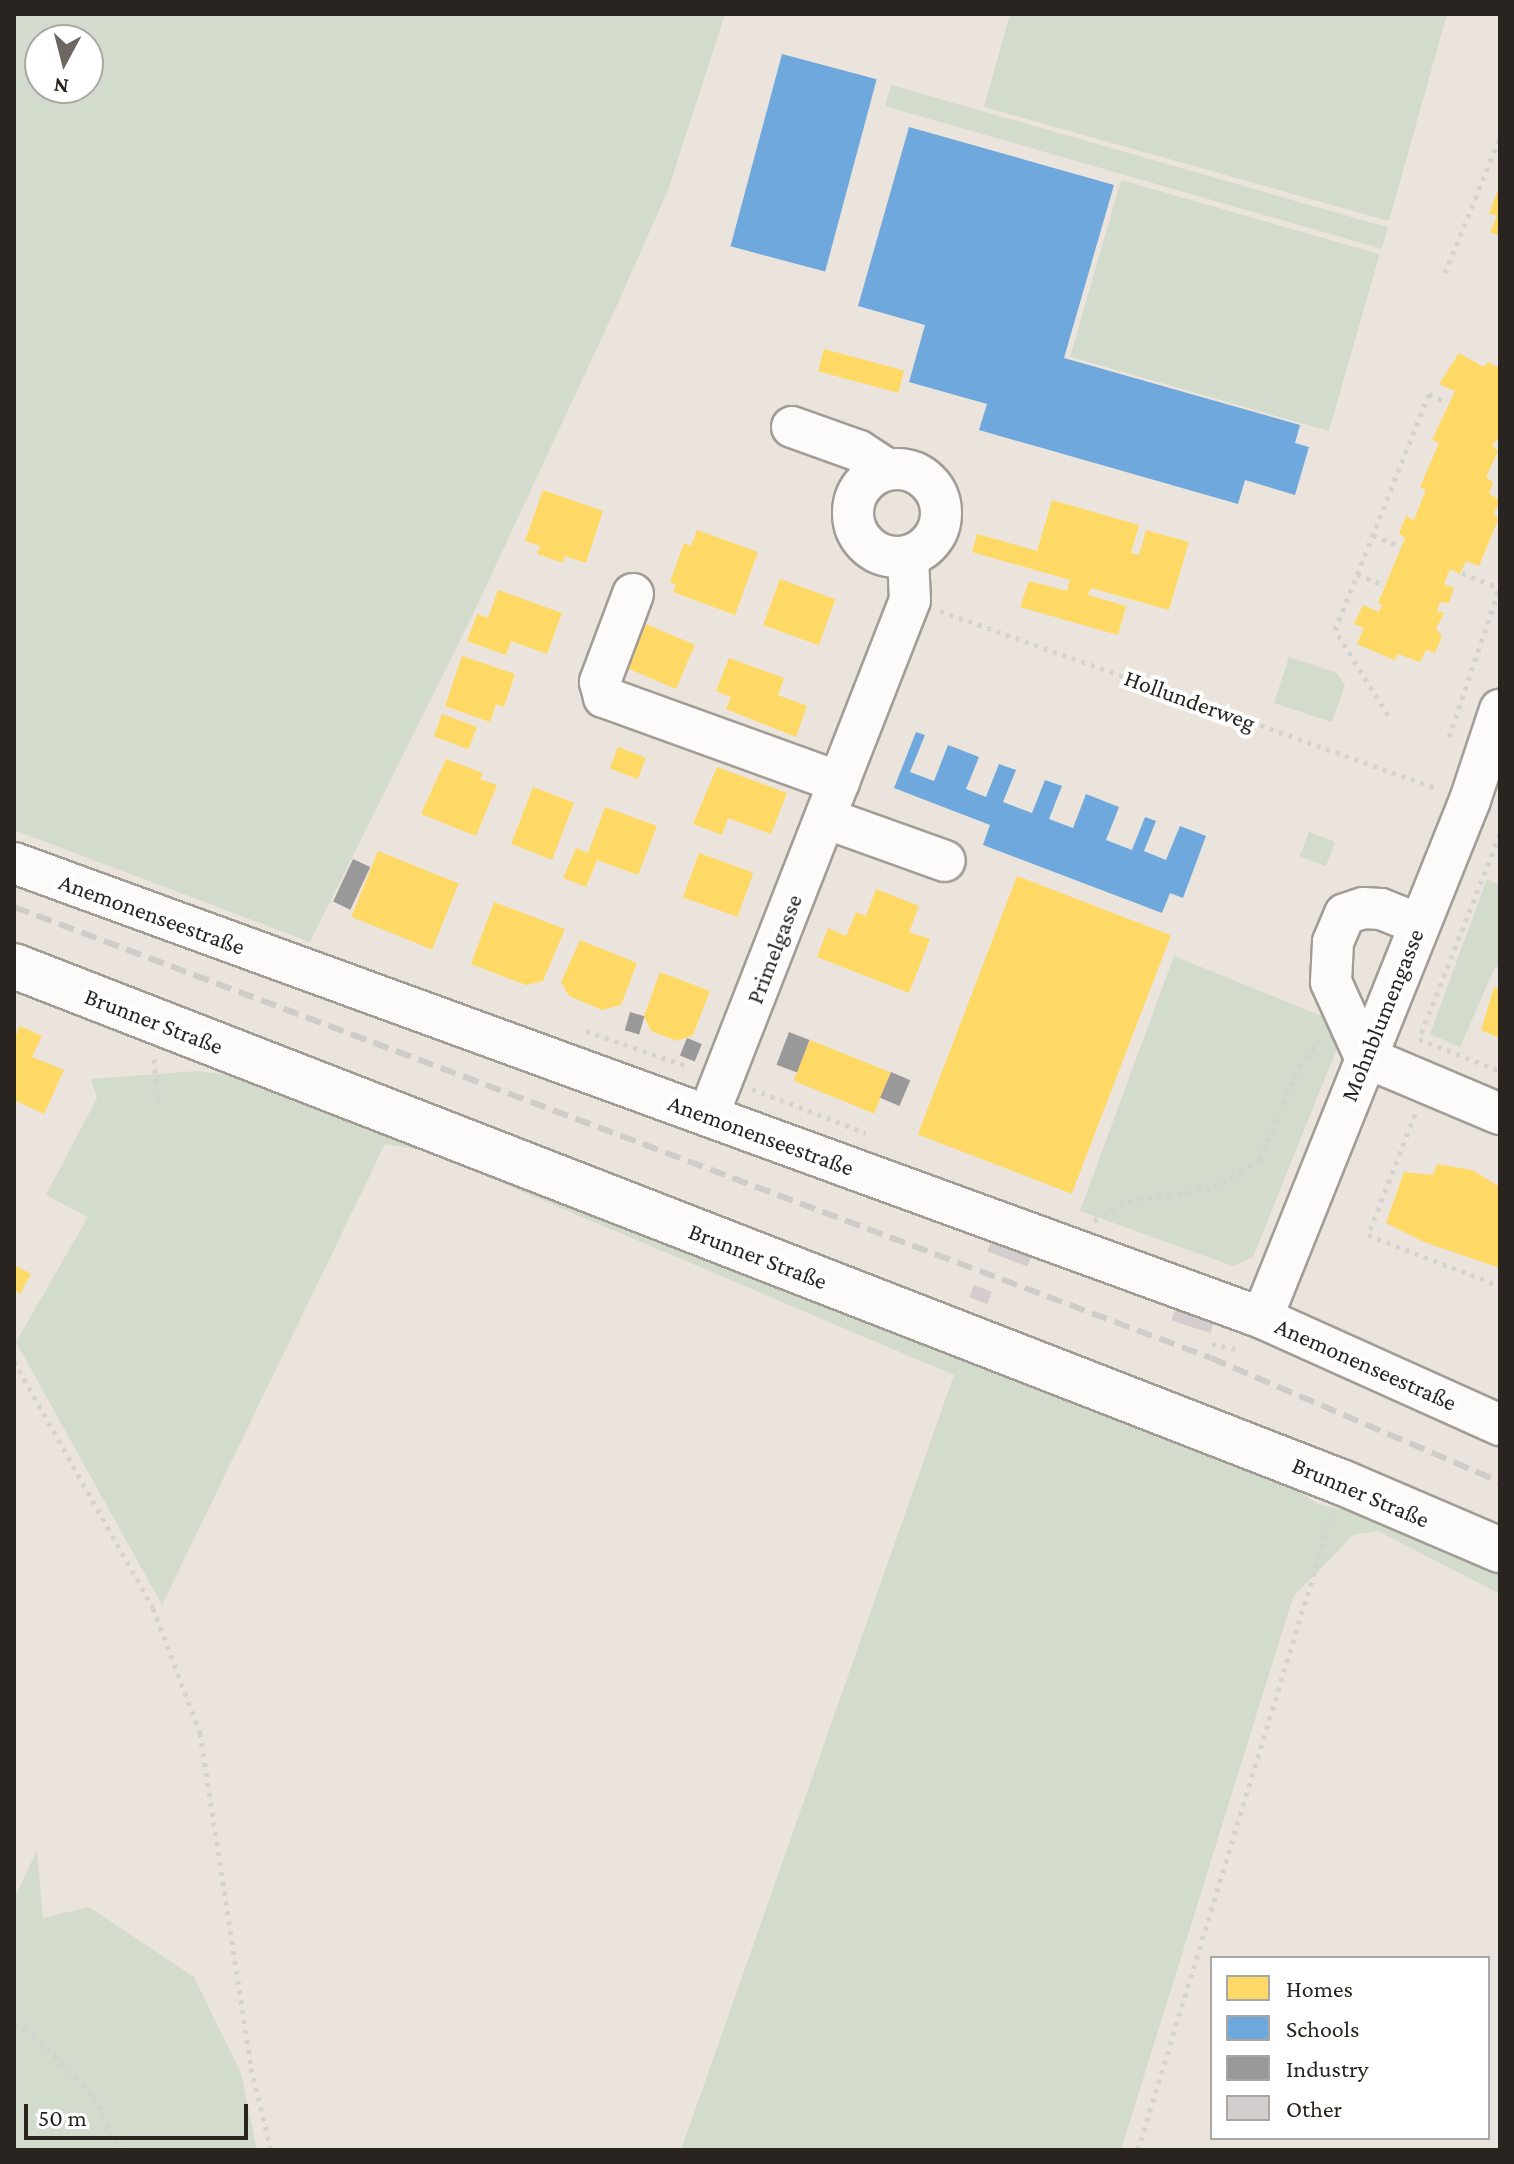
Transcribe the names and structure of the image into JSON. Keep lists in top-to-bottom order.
{
  "streets": {
    "main road": ["Brunner Straße"],
    "street": ["Anemonenseestraße", "Primelgasse", "Mohnblumengasse"],
    "path": ["Hollunderweg"]
  },
  "crossings": [
    ["Hollunderweg", "Primelgasse"],
    ["Hollunderweg", "Mohnblumengasse"],
    ["Anemonenseestraße", "Primelgasse"],
    ["Anemonenseestraße", "Mohnblumengasse"]
  ],
  "legend": [
    "Homes",
    "Schools",
    "Industry",
    "Other"
  ],
  "scale_bar": "50 m",
  "north": "bottom"
}
